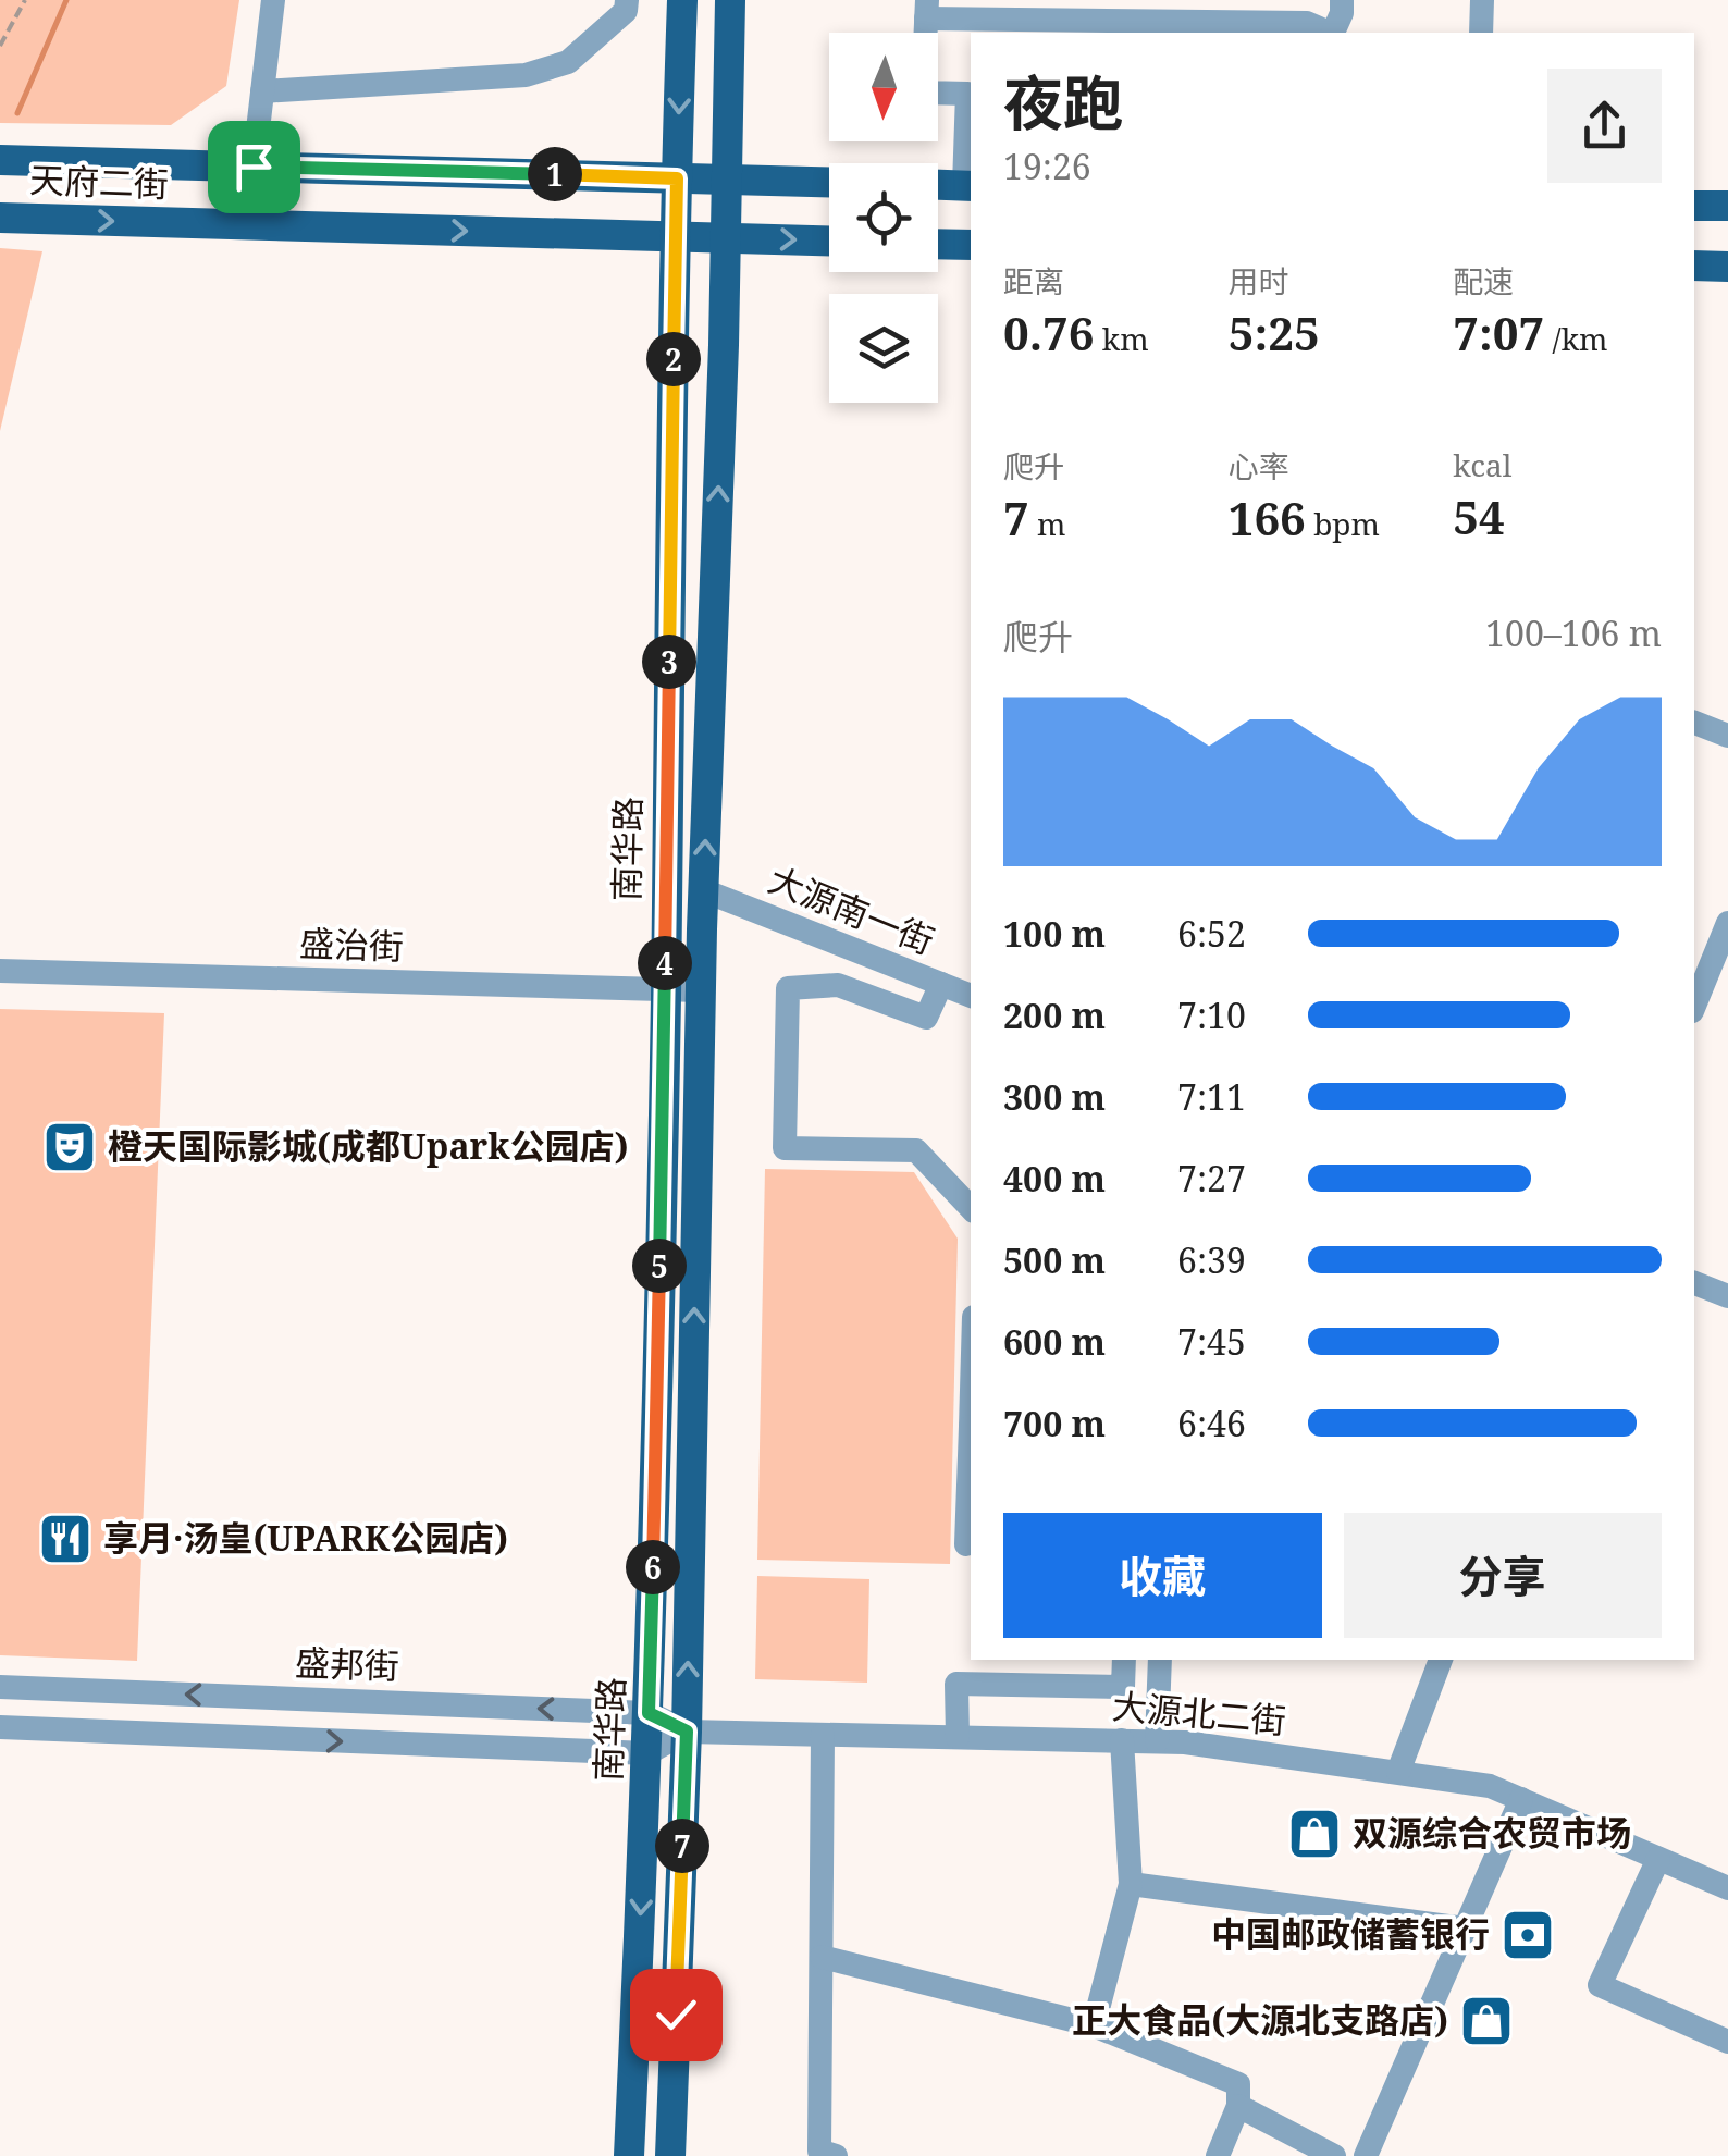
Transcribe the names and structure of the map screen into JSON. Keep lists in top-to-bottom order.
{
  "streets": {
    "main road": ["天府二街", "南华路"],
    "street": [
      "大源南一街",
      "盛治街",
      "盛邦街",
      "大源北二街"
    ]
  },
  "crossings": [
    ["天府二街", "南华路"],
    ["南华路", "盛治街"],
    ["南华路", "盛邦街"],
    ["盛邦街", "大源北二街"]
  ],
  "places": {
    "theatre": ["橙天国际影城(成都Upark公园店)"],
    "restaurant": ["享月·汤皇(UPARK公园店)"],
    "shop": ["双源综合农贸市场", "正大食品(大源北支路店)"],
    "bank": ["中国邮政储蓄银行"]
  },
  "north": "bottom",
  "page": {
    "heading": ["夜跑", "19:26"],
    "pins": [
      "1",
      "2",
      "3",
      "4",
      "5",
      "6",
      "7"
    ],
    "stats": [
      ["距离", "0.76 km"],
      ["用时", "5:25"],
      ["配速", "7:07 /km"],
      ["爬升", "7 m"],
      ["心率", "166 bpm"],
      ["kcal", "54"]
    ],
    "chart": ["爬升", "100–106 m"],
    "list": [
      {
        "name": "100 m",
        "note": "6:52"
      },
      {
        "name": "200 m",
        "note": "7:10"
      },
      {
        "name": "300 m",
        "note": "7:11"
      },
      {
        "name": "400 m",
        "note": "7:27"
      },
      {
        "name": "500 m",
        "note": "6:39"
      },
      {
        "name": "600 m",
        "note": "7:45"
      },
      {
        "name": "700 m",
        "note": "6:46"
      }
    ],
    "buttons": ["收藏", "分享"]
  }
}
